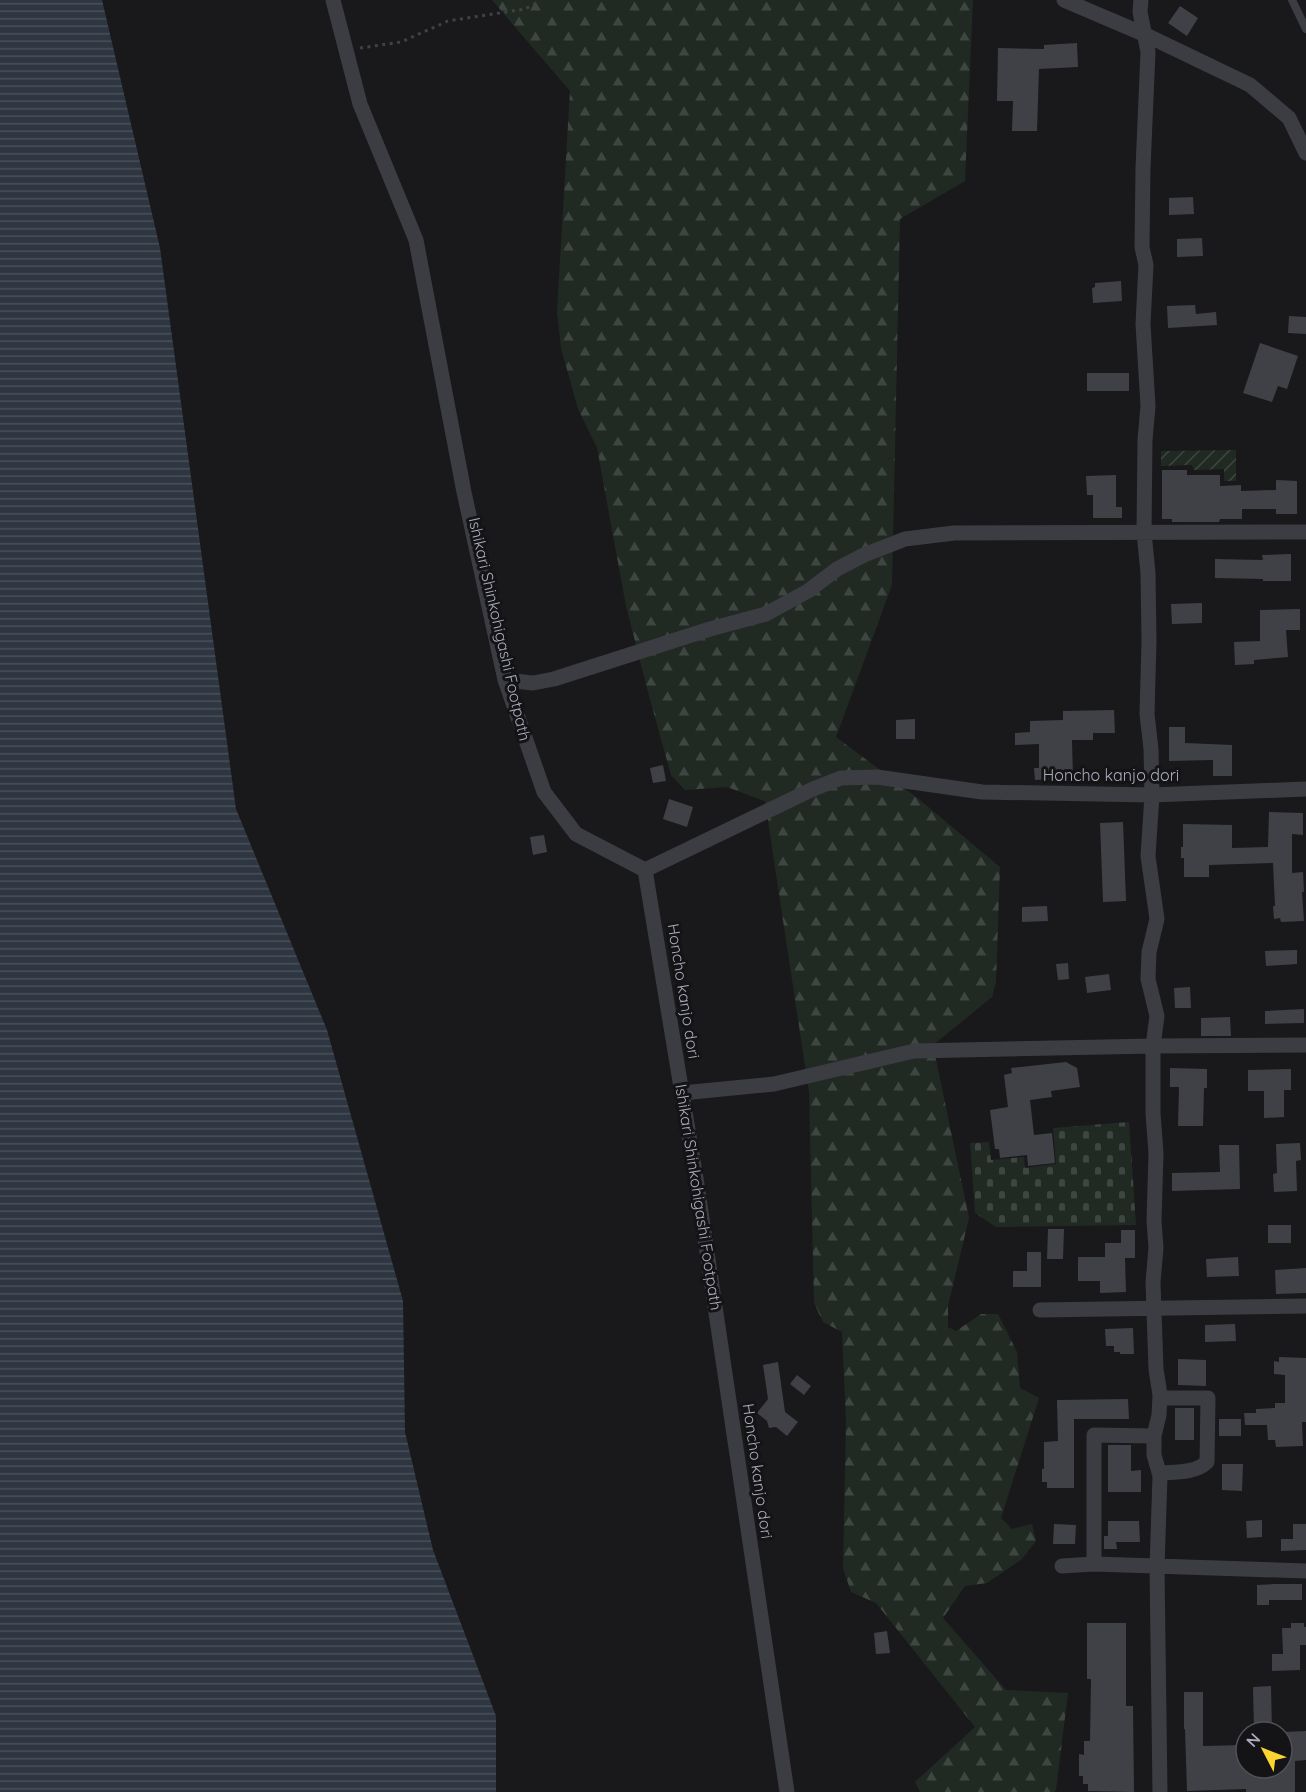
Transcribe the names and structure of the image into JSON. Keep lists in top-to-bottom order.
{
  "streets": {
    "street": ["Honcho kanjo dori"]
  },
  "north": "top left"
}
